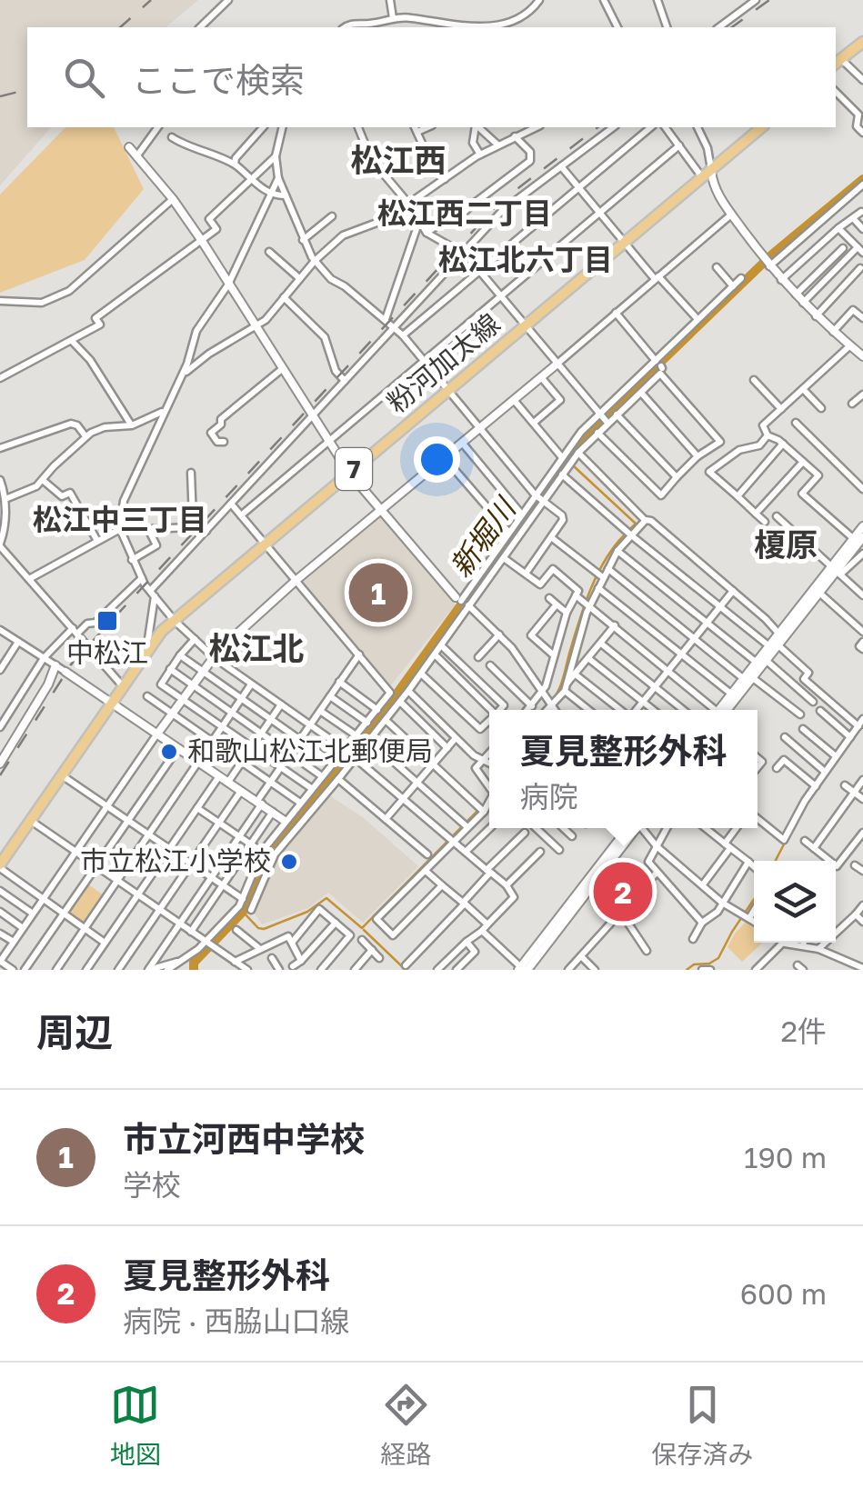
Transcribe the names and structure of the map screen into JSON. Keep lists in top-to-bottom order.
{
  "streets": {
    "main road": ["粉河加太線", "7"]
  },
  "districts": [
    "松江西",
    "松江西二丁目",
    "松江北六丁目",
    "松江中三丁目",
    "榎原",
    "松江北"
  ],
  "water": ["新堀川"],
  "places": {
    "transit": ["中松江"],
    "other": ["和歌山松江北郵便局", "市立松江小学校"]
  },
  "page": {
    "search": "ここで検索",
    "pins": ["1", "2"],
    "popup": ["夏見整形外科", "病院"],
    "heading": ["周辺", "2件"],
    "list": [
      {
        "mark": "1",
        "name": "市立河西中学校",
        "note": "学校",
        "value": "190 m"
      },
      {
        "mark": "2",
        "name": "夏見整形外科",
        "note": "病院 · 西脇山口線",
        "value": "600 m"
      }
    ],
    "nav": ["地図", "経路", "保存済み"]
  }
}
